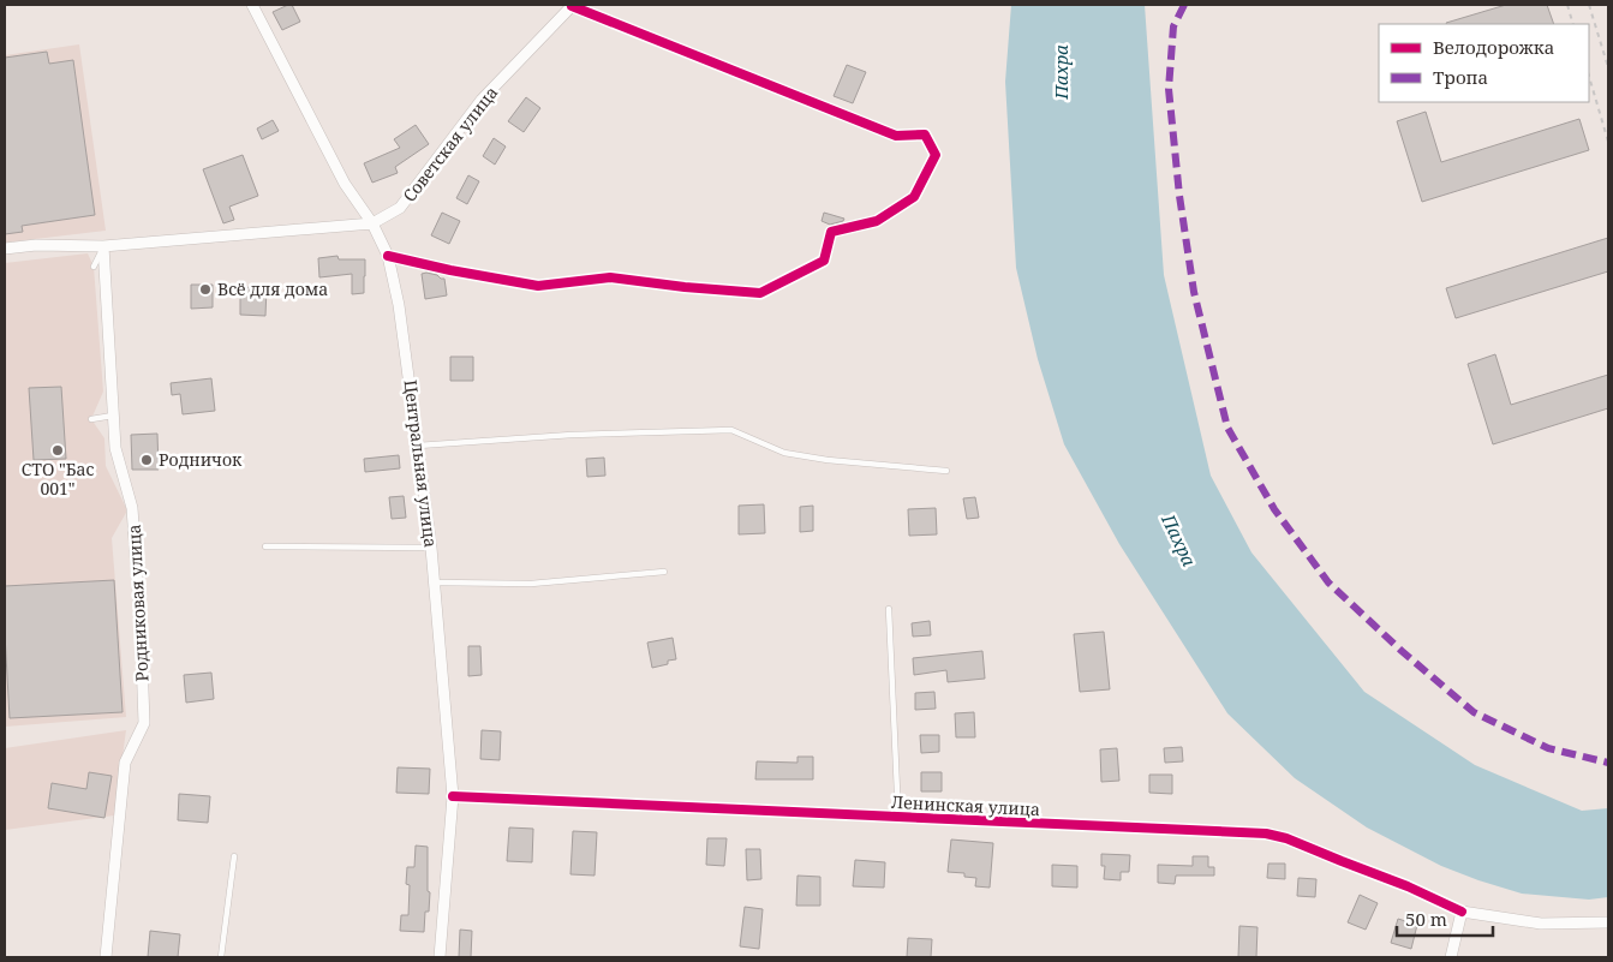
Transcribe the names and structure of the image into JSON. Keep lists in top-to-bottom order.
{
  "streets": {
    "street": [
      "Советская улица",
      "Центральная улица",
      "Родниковая улица",
      "Ленинская улица"
    ]
  },
  "crossings": [
    ["Советская улица", "Центральная улица"],
    ["Центральная улица", "Ленинская улица"]
  ],
  "water": ["Пахра"],
  "places": ["Всё для дома", "СТО \"Бас 001\"", "Родничок"],
  "legend": ["Велодорожка", "Тропа"],
  "scale_bar": "50 m"
}
